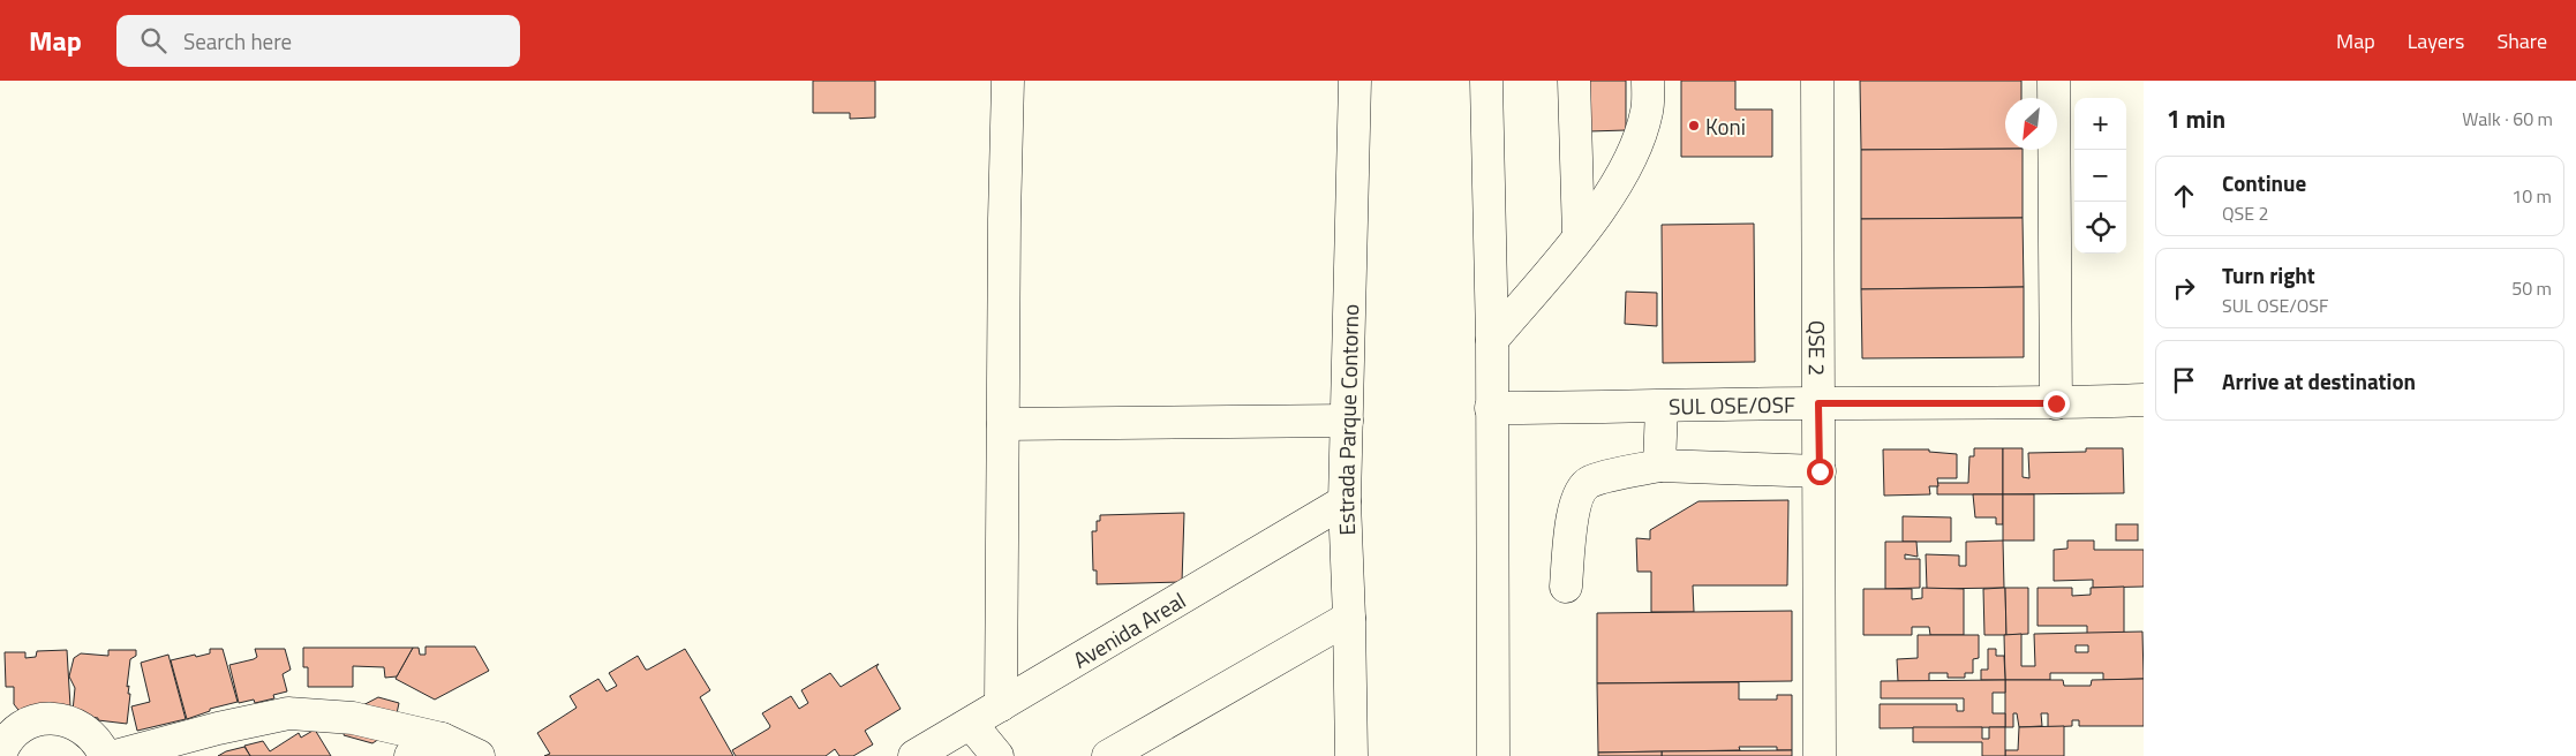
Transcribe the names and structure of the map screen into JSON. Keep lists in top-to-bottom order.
{
  "streets": {
    "main road": [
      "QSE 2",
      "SUL OSE/OSF",
      "Estrada Parque Contorno",
      "Avenida Areal"
    ]
  },
  "crossings": [
    ["QSE 2", "SUL OSE/OSF"],
    ["Estrada Parque Contorno", "Avenida Areal"]
  ],
  "places": ["Koni"],
  "north": "bottom left",
  "page": {
    "header": "Map",
    "search": "Search here",
    "nav": ["Map", "Layers", "Share"],
    "heading": ["1 min", "Walk · 60 m"],
    "map_buttons": ["+", "−"],
    "list": [
      ["Continue", "QSE 2", "10 m"],
      ["Turn right", "SUL OSE/OSF", "50 m"],
      "Arrive at destination"
    ]
  }
}
